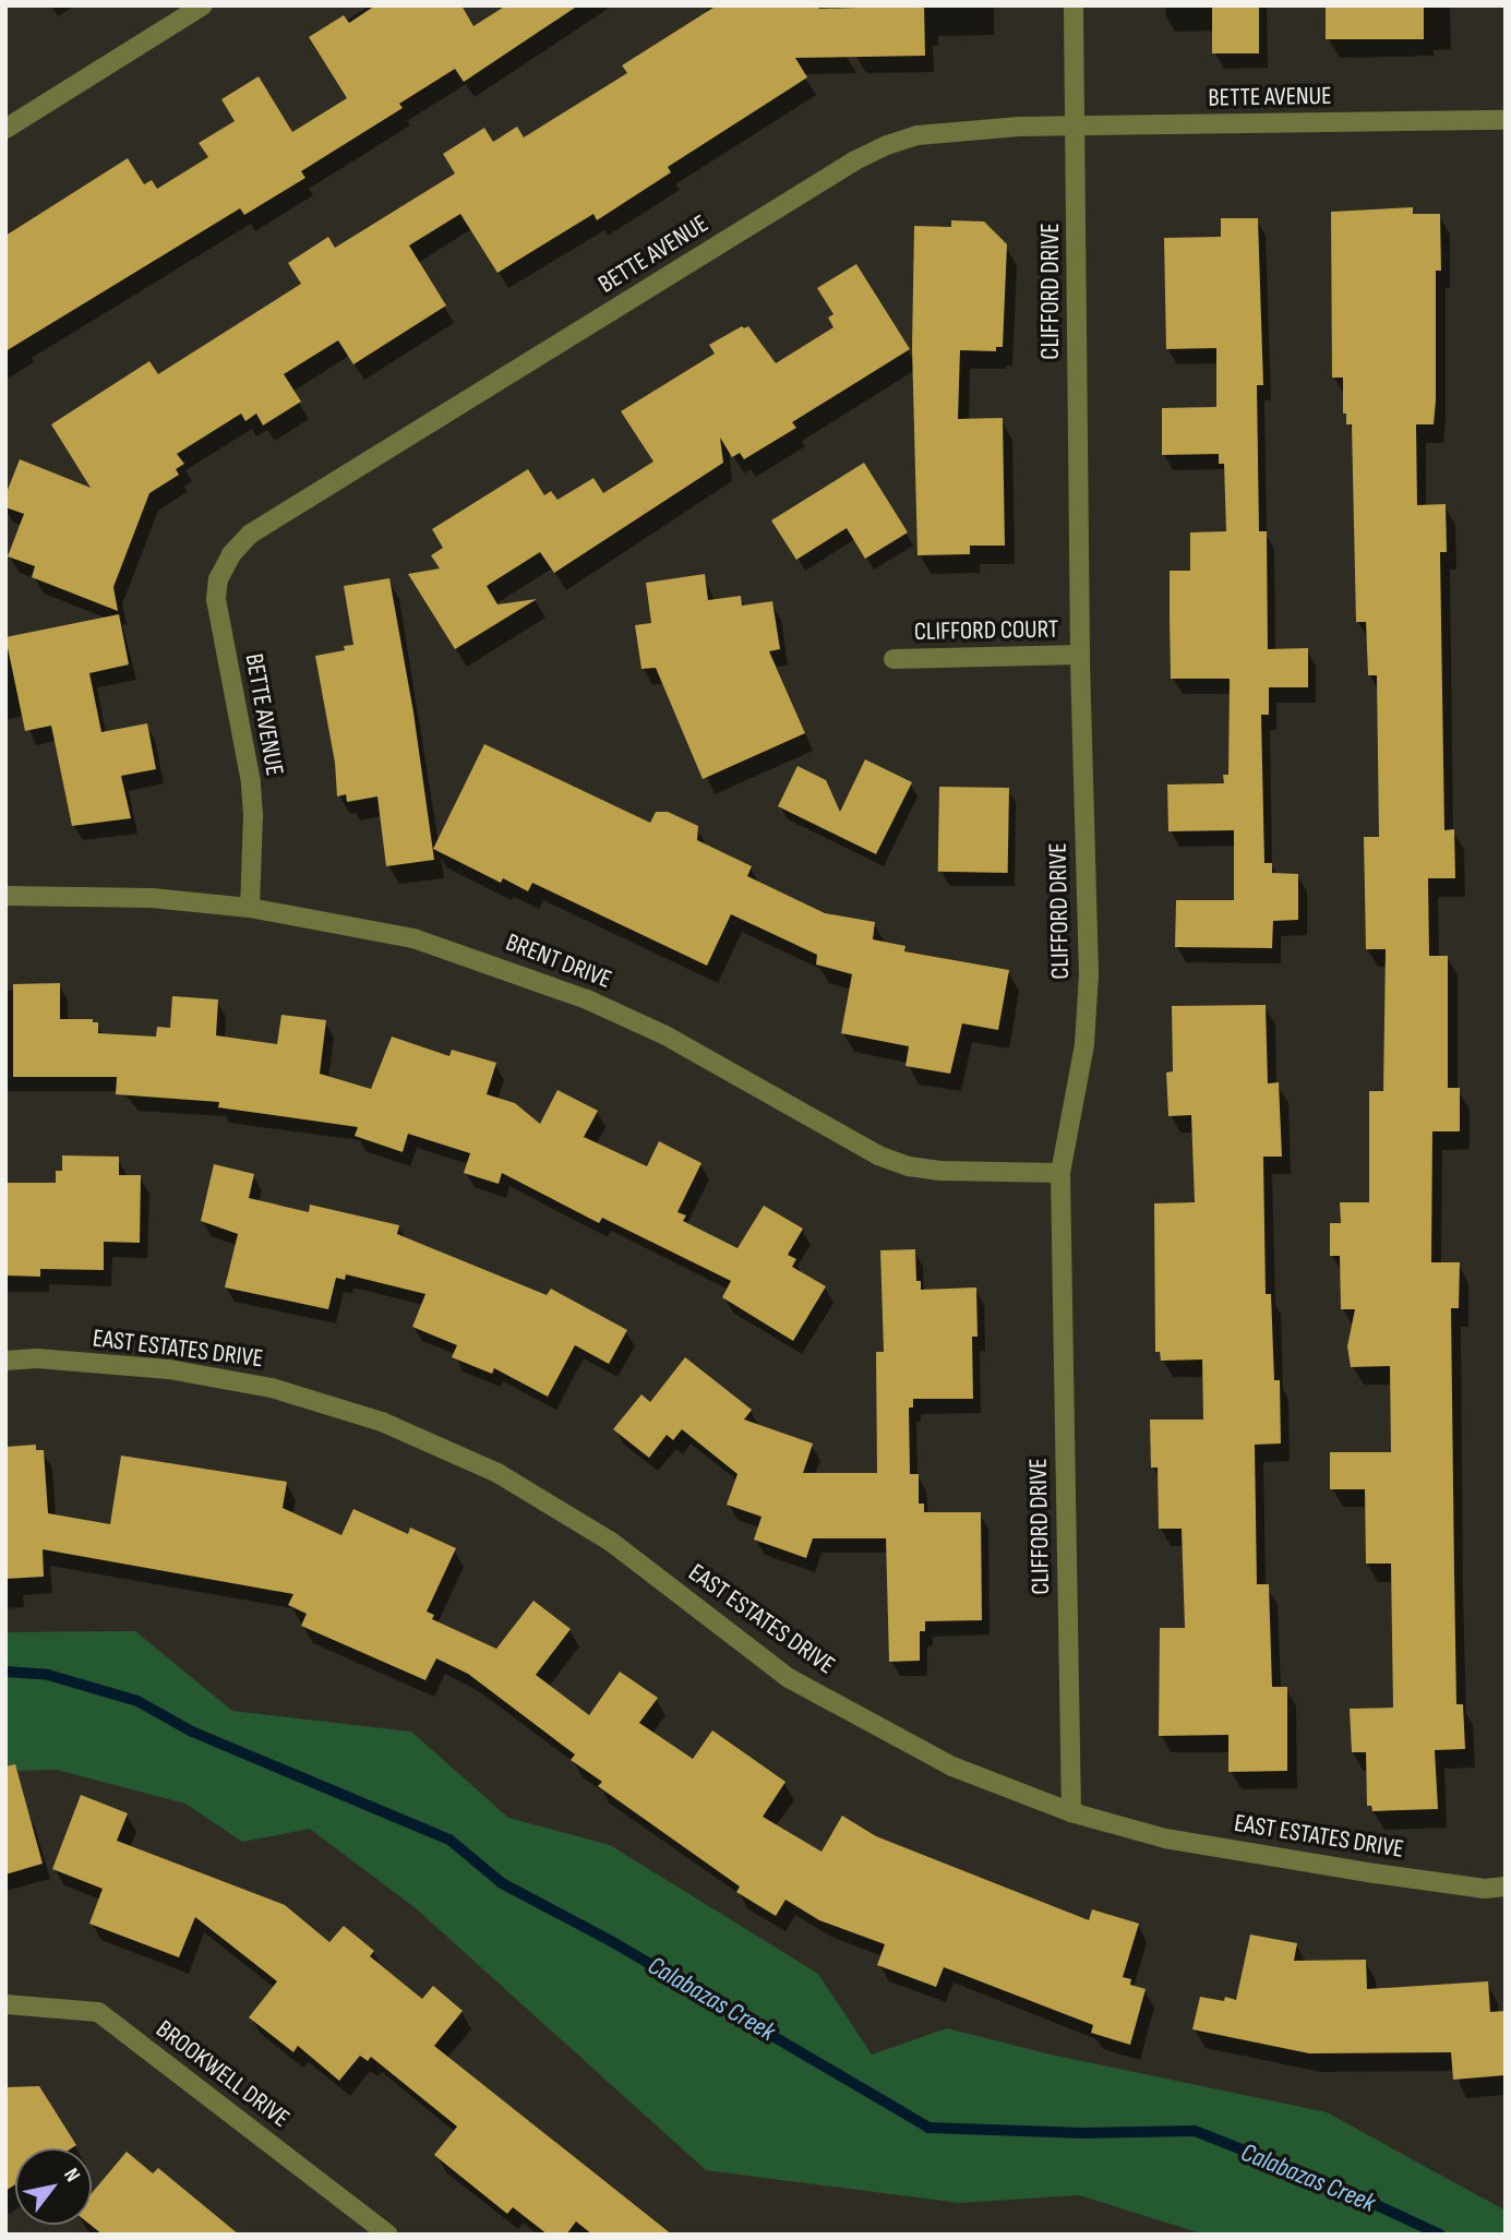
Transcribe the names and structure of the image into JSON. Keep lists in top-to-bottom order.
{
  "streets": {
    "street": [
      "BETTE AVENUE",
      "CLIFFORD DRIVE",
      "CLIFFORD COURT",
      "BRENT DRIVE",
      "EAST ESTATES DRIVE",
      "BROOKWELL DRIVE"
    ]
  },
  "crossings": [
    ["BETTE AVENUE", "CLIFFORD DRIVE"],
    ["BETTE AVENUE", "BRENT DRIVE"],
    ["CLIFFORD DRIVE", "CLIFFORD COURT"],
    ["CLIFFORD DRIVE", "BRENT DRIVE"],
    ["CLIFFORD DRIVE", "EAST ESTATES DRIVE"]
  ],
  "water": ["Calabazas Creek"],
  "north": "top right"
}
